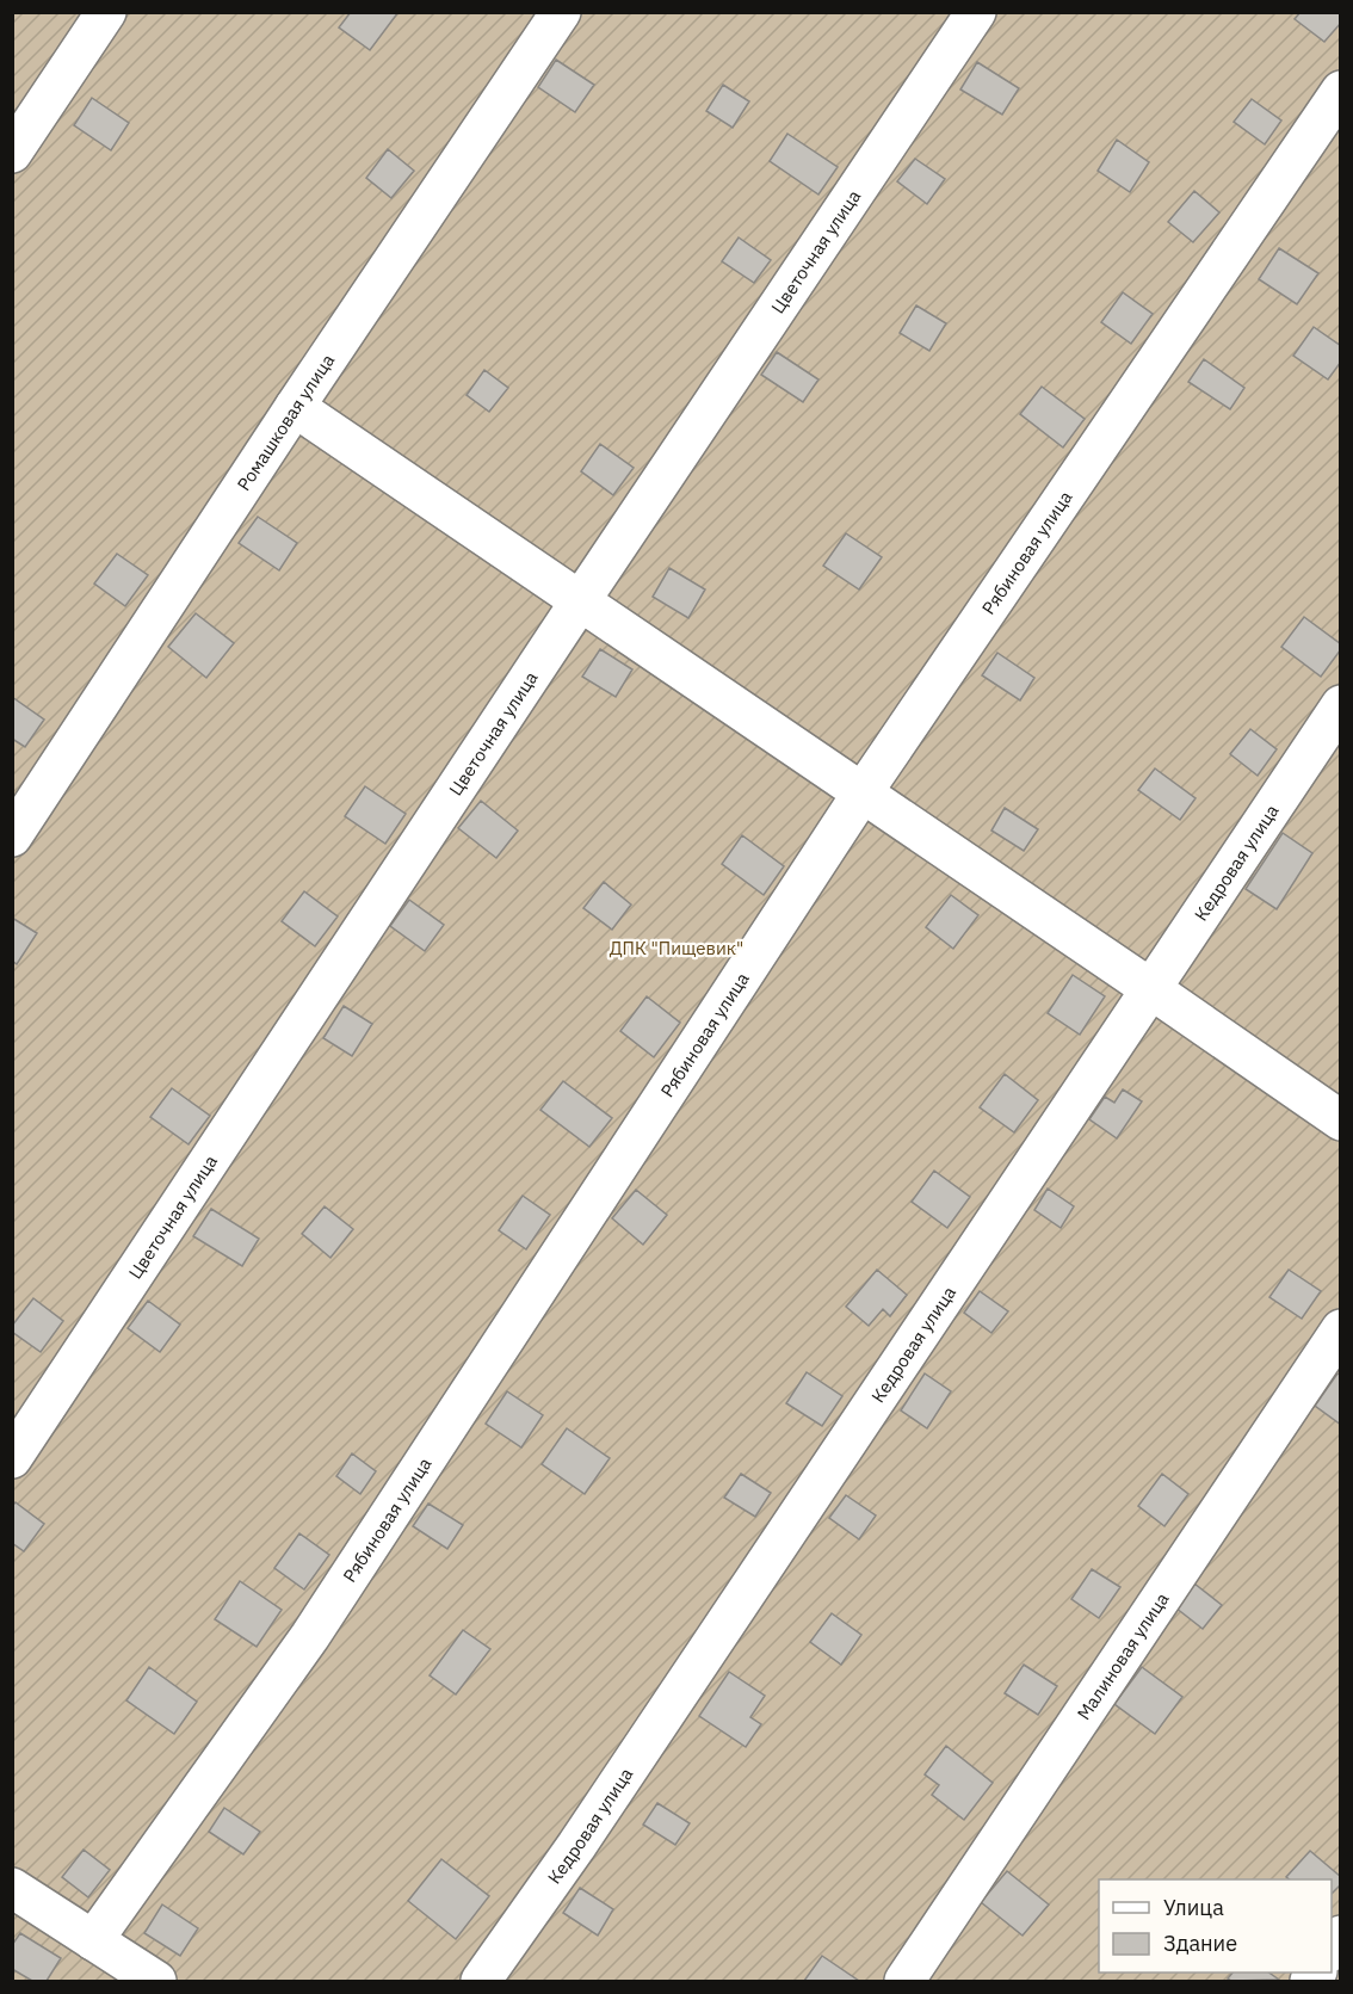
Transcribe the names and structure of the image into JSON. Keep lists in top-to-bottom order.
{
  "streets": {
    "street": [
      "Цветочная улица",
      "Ромашковая улица",
      "Рябиновая улица",
      "Кедровая улица",
      "Малиновая улица"
    ]
  },
  "parks": ["ДПК \"Пищевик\""],
  "legend": ["Улица", "Здание"]
}
